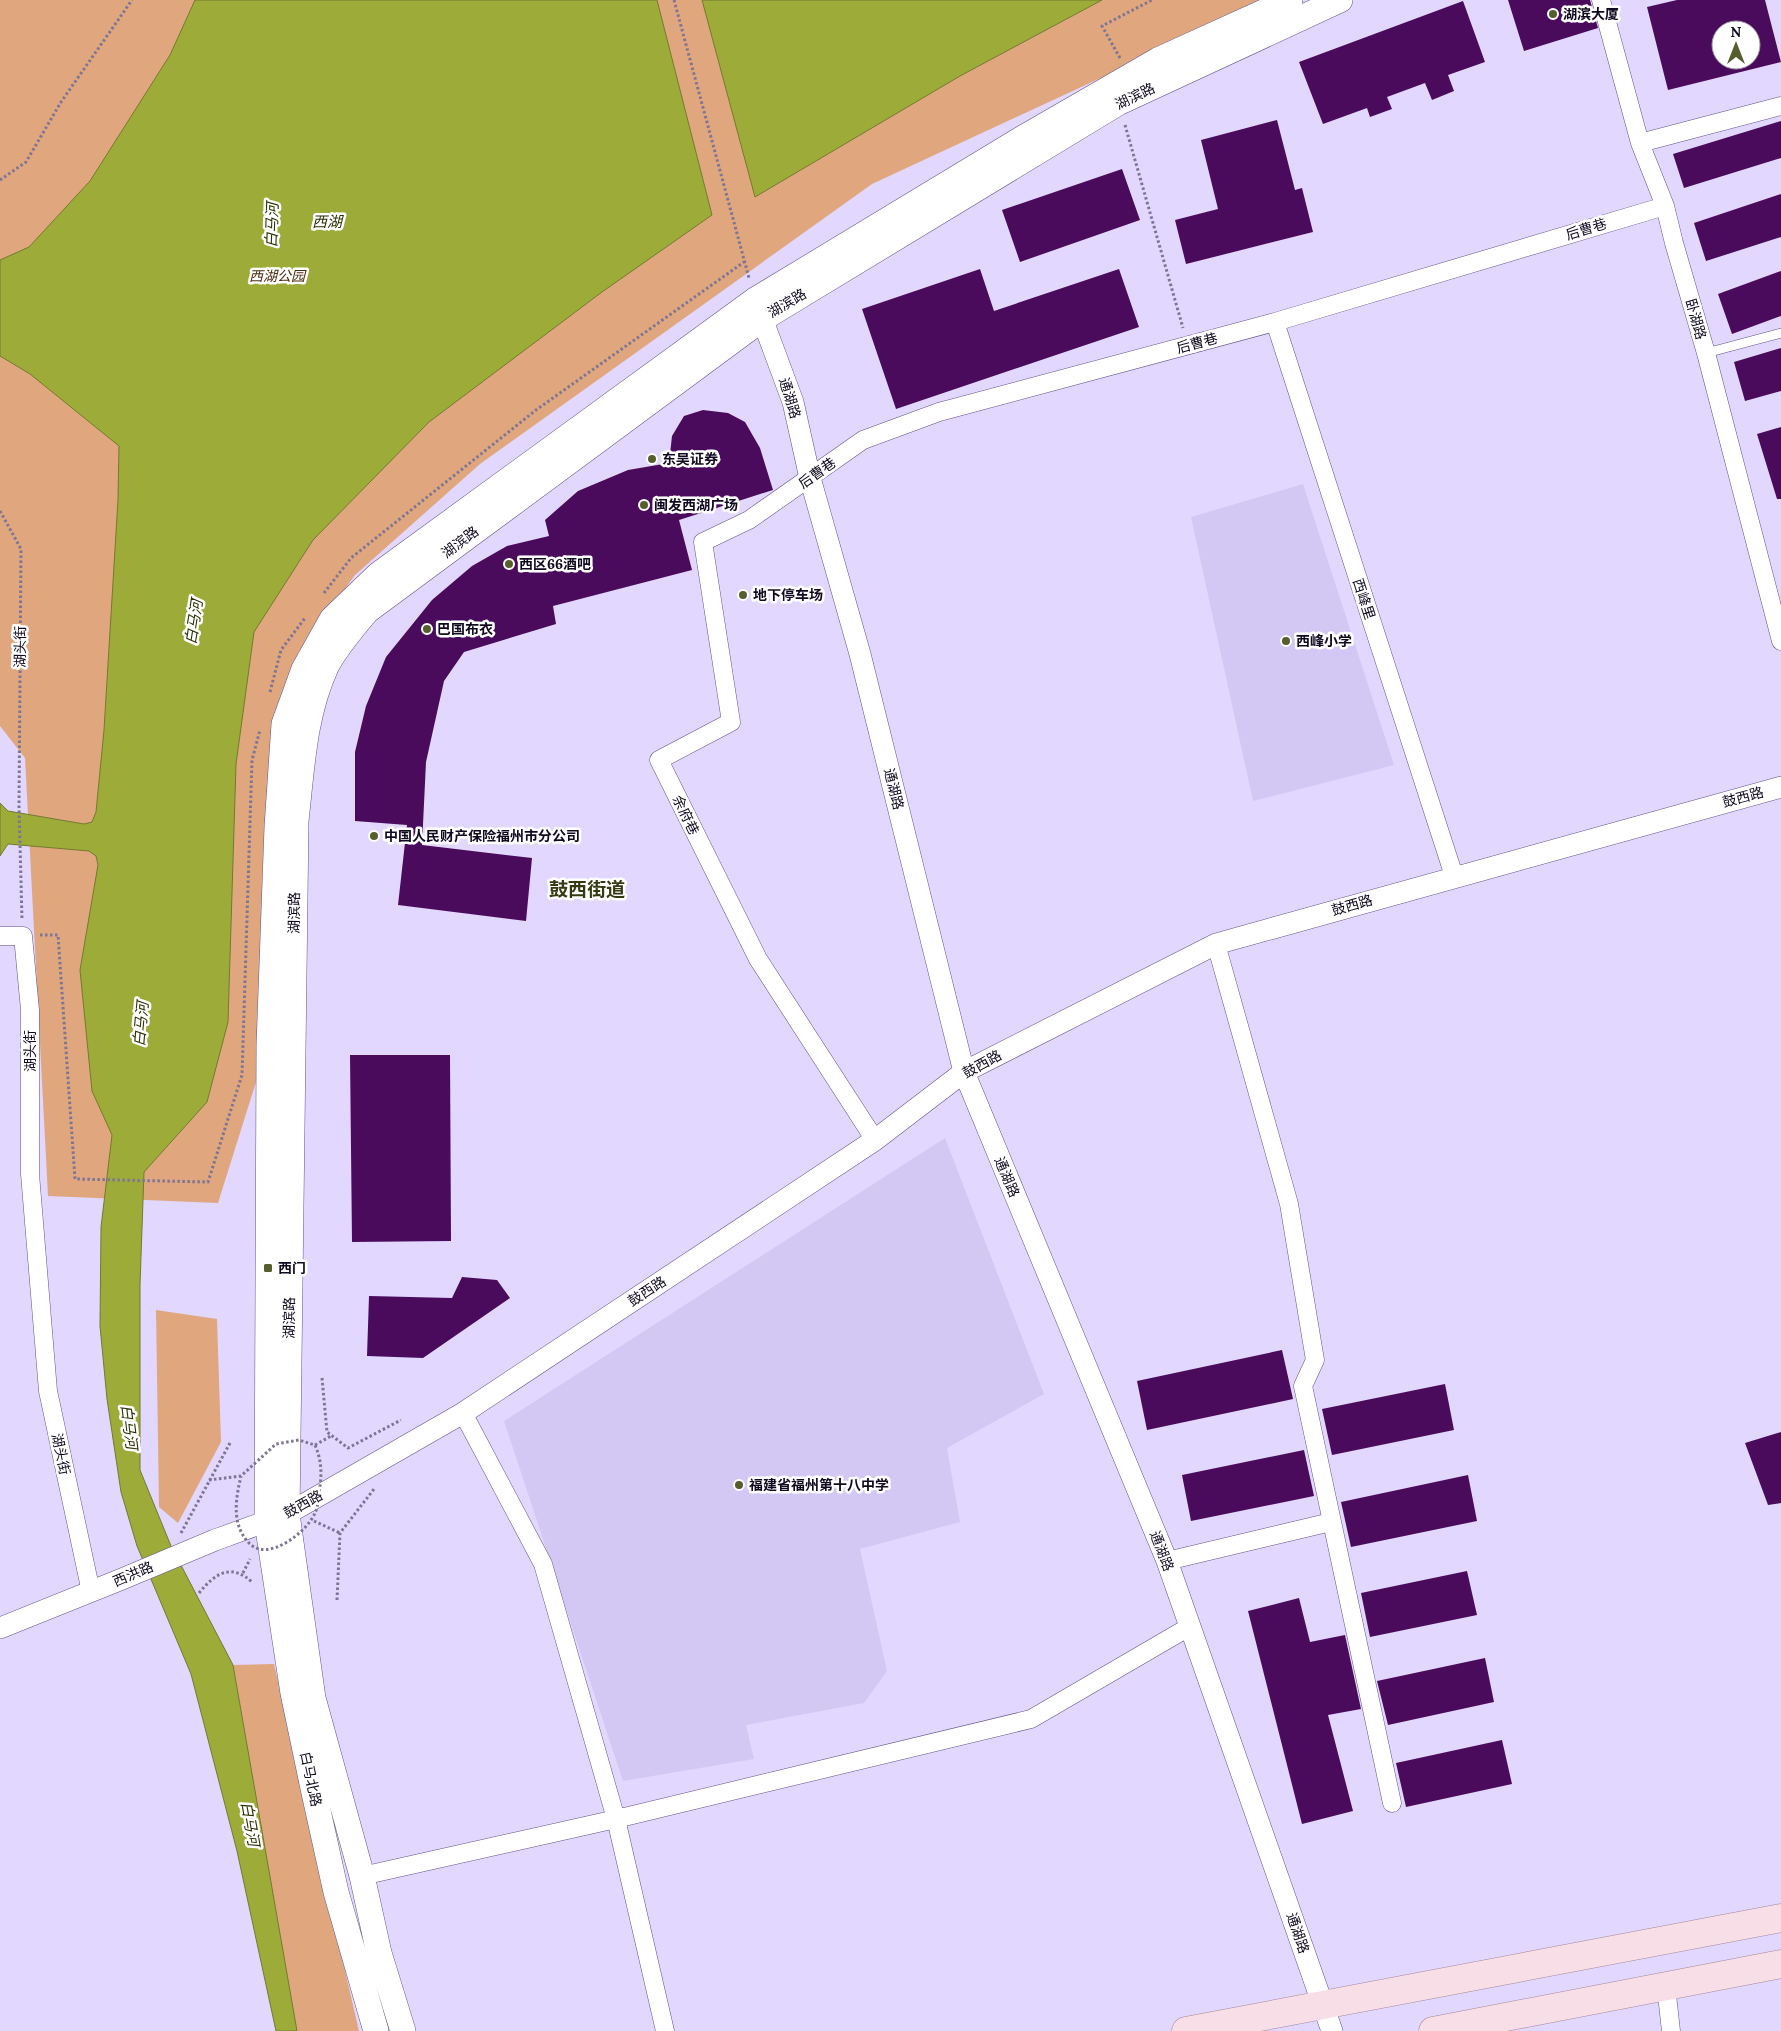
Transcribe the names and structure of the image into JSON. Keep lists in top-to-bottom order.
{
  "streets": {
    "main road": ["湖滨路", "白马北路"],
    "street": [
      "后曹巷",
      "卧湖路",
      "通湖路",
      "西峰里",
      "湖头街",
      "鼓西路",
      "余府巷",
      "西洪路"
    ]
  },
  "crossings": [
    ["湖滨路", "通湖路"],
    ["湖滨路", "鼓西路"],
    ["湖滨路", "西洪路"],
    ["湖滨路", "白马北路"],
    ["后曹巷", "卧湖路"],
    ["后曹巷", "通湖路"],
    ["后曹巷", "西峰里"],
    ["后曹巷", "余府巷"],
    ["通湖路", "鼓西路"],
    ["西峰里", "鼓西路"],
    ["湖头街", "西洪路"],
    ["鼓西路", "余府巷"],
    ["鼓西路", "西洪路"],
    ["鼓西路", "白马北路"],
    ["西洪路", "白马北路"]
  ],
  "districts": ["鼓西街道"],
  "water": ["西湖", "白马河"],
  "parks": ["西湖公园"],
  "places": {
    "other": [
      "湖滨大厦",
      "东吴证券",
      "闽发西湖广场",
      "西区66酒吧",
      "地下停车场",
      "巴国布衣",
      "西峰小学",
      "中国人民财产保险福州市分公司",
      "福建省福州第十八中学"
    ],
    "transit": ["西门"]
  },
  "north": "top"
}
